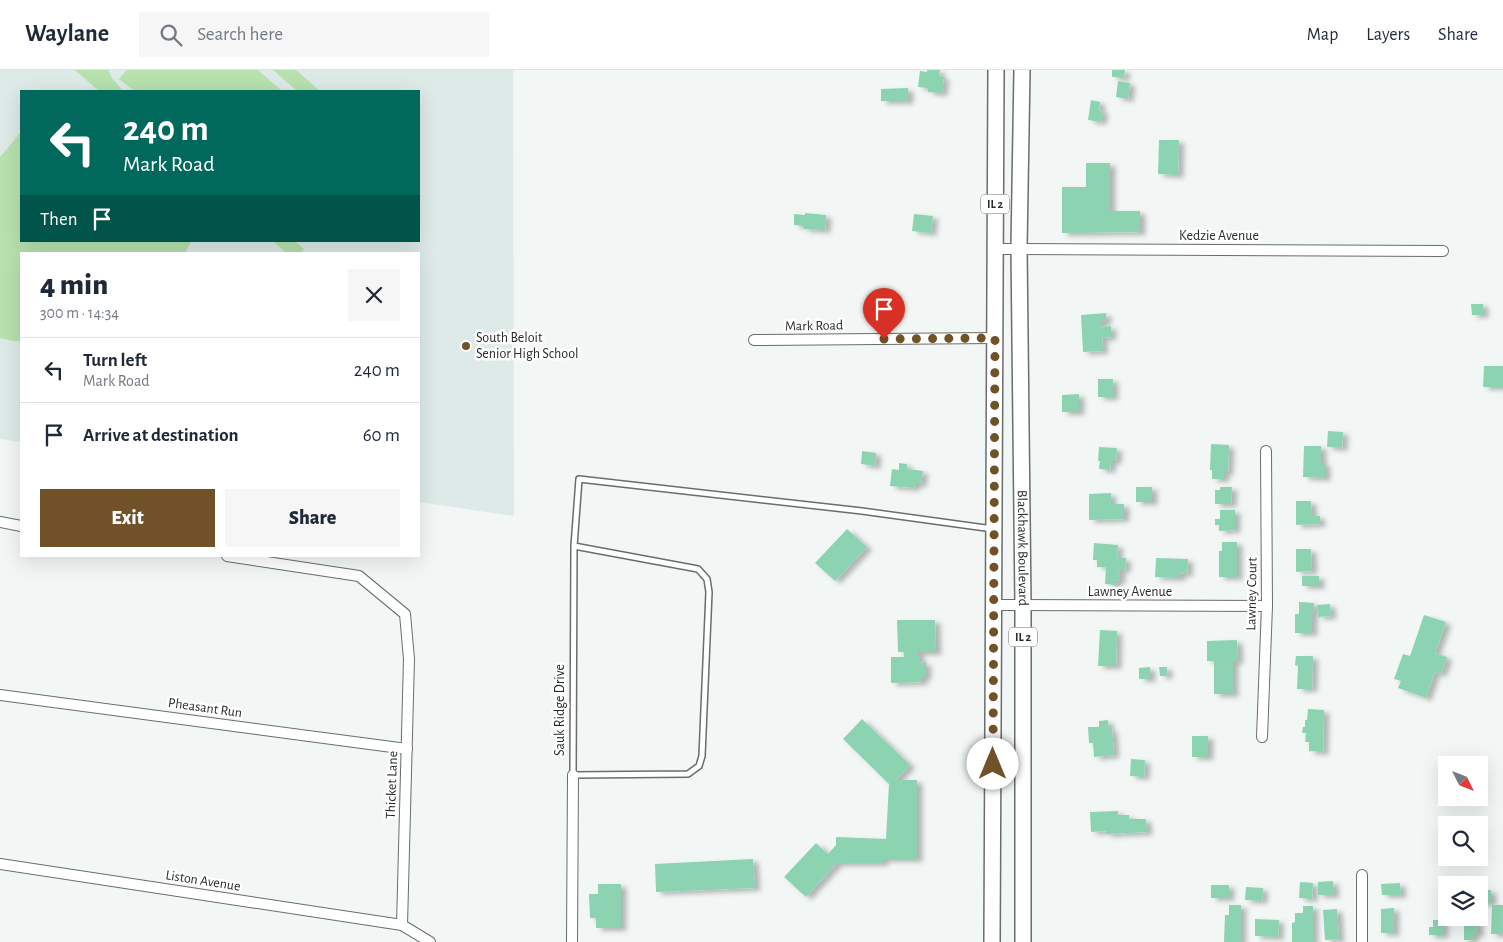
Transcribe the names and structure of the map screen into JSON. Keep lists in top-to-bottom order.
{
  "streets": {
    "main road": ["IL 2", "Blackhawk Boulevard"],
    "street": [
      "Kedzie Avenue",
      "Mark Road",
      "Lawney Avenue",
      "Lawney Court",
      "Pheasant Run",
      "Sauk Ridge Drive",
      "Thicket Lane",
      "Liston Avenue"
    ]
  },
  "crossings": [
    ["IL 2", "Kedzie Avenue"],
    ["IL 2", "Mark Road"],
    ["IL 2", "Blackhawk Boulevard"],
    ["Kedzie Avenue", "Blackhawk Boulevard"],
    ["Mark Road", "Blackhawk Boulevard"],
    ["Blackhawk Boulevard", "Lawney Avenue"],
    ["Blackhawk Boulevard", "Sauk Ridge Drive"],
    ["Lawney Avenue", "Lawney Court"],
    ["Pheasant Run", "Thicket Lane"],
    ["Thicket Lane", "Liston Avenue"]
  ],
  "places": ["South Beloit Senior High School"],
  "north": "bottom right",
  "page": {
    "header": "Waylane",
    "search": "Search here",
    "nav": ["Map", "Layers", "Share"],
    "turn": ["240 m", "Mark Road"],
    "then": "Then",
    "heading": ["4 min", "300 m · 14:34"],
    "list": [
      {
        "name": "Turn left",
        "note": "Mark Road",
        "value": "240 m"
      },
      {
        "name": "Arrive at destination",
        "value": "60 m"
      }
    ],
    "buttons": ["Exit", "Share"]
  }
}
